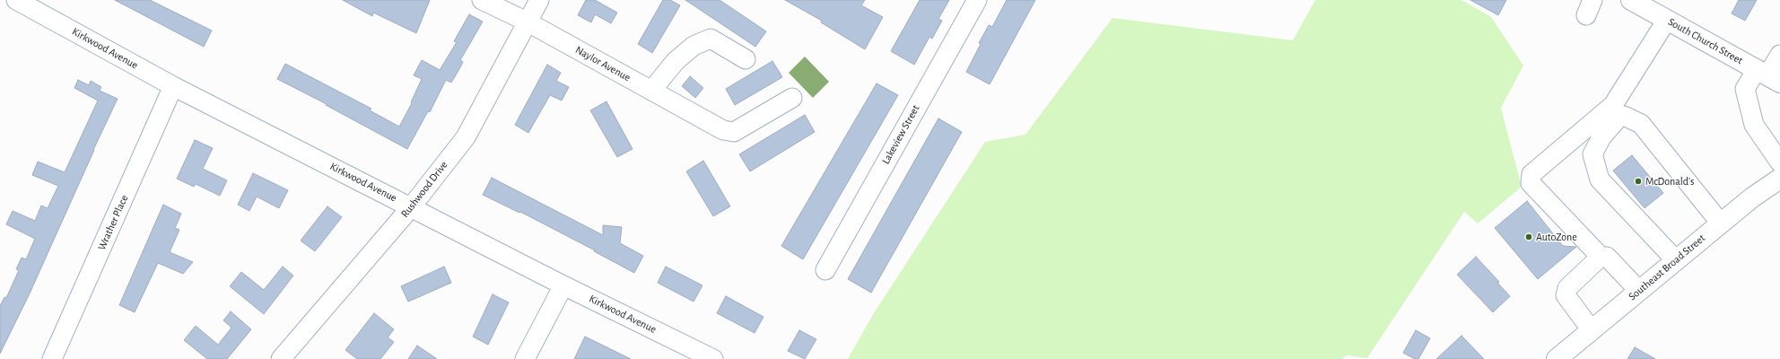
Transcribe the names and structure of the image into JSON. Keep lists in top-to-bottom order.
{
  "streets": {
    "main road": ["South Church Street", "Southeast Broad Street"],
    "street": [
      "Kirkwood Avenue",
      "Naylor Avenue",
      "Lakeview Street",
      "Rushwood Drive",
      "Wrather Place"
    ]
  },
  "crossings": [
    ["Kirkwood Avenue", "Rushwood Drive"],
    ["Kirkwood Avenue", "Wrather Place"],
    ["Naylor Avenue", "Rushwood Drive"]
  ],
  "places": ["McDonald's", "AutoZone"]
}
